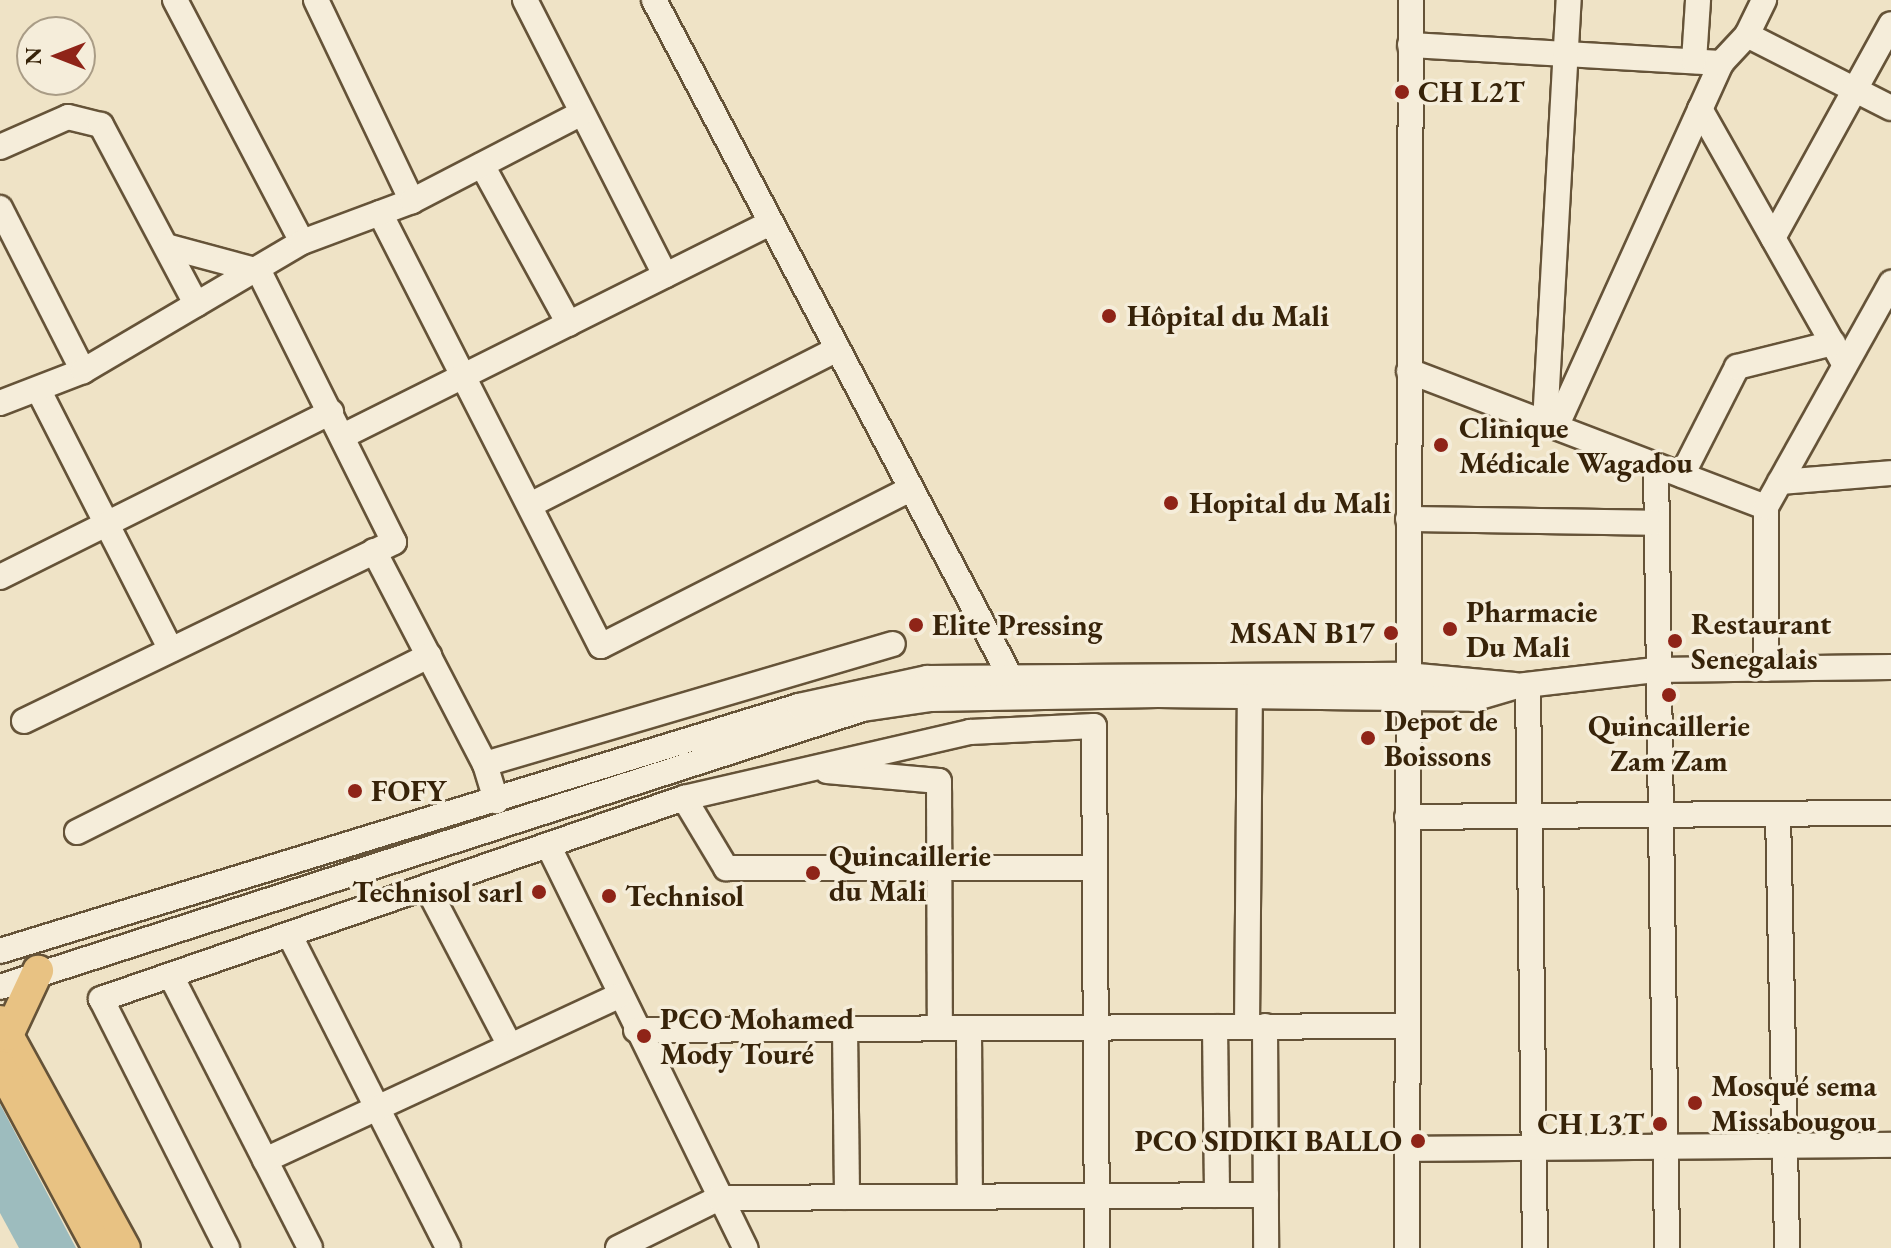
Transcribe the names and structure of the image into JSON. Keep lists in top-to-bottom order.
{
  "places": [
    "CH L2T",
    "Hôpital du Mali",
    "Clinique Médicale Wagadou",
    "Hopital du Mali",
    "Elite Pressing",
    "Pharmacie Du Mali",
    "MSAN B17",
    "Restaurant Senegalais",
    "Quincaillerie Zam Zam",
    "Depot de Boissons",
    "FOFY",
    "Quincaillerie du Mali",
    "Technisol sarl",
    "Technisol",
    "PCO Mohamed Mody Touré",
    "Mosqué sema Missabougou",
    "CH L3T",
    "PCO SIDIKI BALLO"
  ],
  "north": "left"
}
